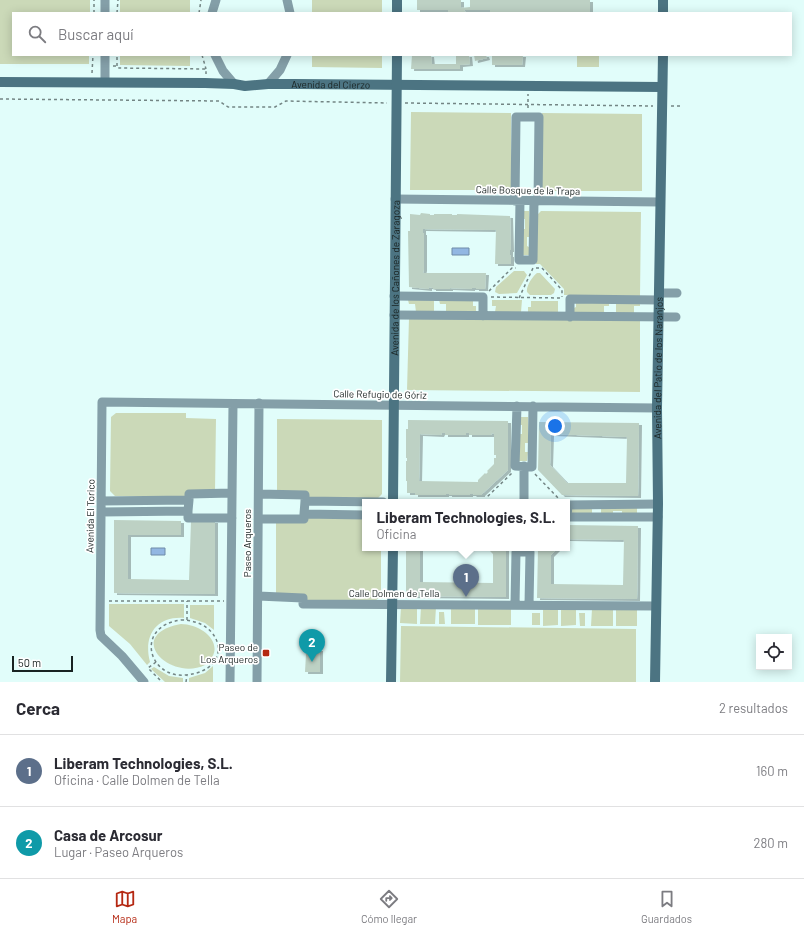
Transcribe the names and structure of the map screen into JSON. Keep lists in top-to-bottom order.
{
  "streets": {
    "street": [
      "Avenida del Cierzo",
      "Calle Bosque de la Trapa",
      "Avenida de los Cañones de Zaragoza",
      "Avenida del Patio de los Naranjos",
      "Calle Refugio de Góriz",
      "Avenida El Torico",
      "Paseo Arqueros",
      "Calle Dolmen de Tella"
    ]
  },
  "crossings": [
    ["Avenida del Cierzo", "Avenida de los Cañones de Zaragoza"],
    ["Avenida del Cierzo", "Avenida del Patio de los Naranjos"],
    ["Calle Bosque de la Trapa", "Avenida de los Cañones de Zaragoza"],
    ["Calle Bosque de la Trapa", "Avenida del Patio de los Naranjos"],
    ["Avenida de los Cañones de Zaragoza", "Calle Refugio de Góriz"],
    ["Avenida del Patio de los Naranjos", "Calle Refugio de Góriz"],
    ["Avenida del Patio de los Naranjos", "Calle Dolmen de Tella"],
    ["Calle Refugio de Góriz", "Avenida El Torico"],
    ["Calle Refugio de Góriz", "Paseo Arqueros"],
    ["Paseo Arqueros", "Calle Dolmen de Tella"]
  ],
  "places": {
    "transit": ["Paseo de Los Arqueros"]
  },
  "scale_bar": "50 m",
  "page": {
    "search": "Buscar aquí",
    "popup": ["Liberam Technologies, S.L.", "Oficina"],
    "pins": ["1", "2"],
    "scale": "50 m",
    "heading": ["Cerca", "2 resultados"],
    "list": [
      {
        "mark": "1",
        "name": "Liberam Technologies, S.L.",
        "note": "Oficina · Calle Dolmen de Tella",
        "value": "160 m"
      },
      {
        "mark": "2",
        "name": "Casa de Arcosur",
        "note": "Lugar · Paseo Arqueros",
        "value": "280 m"
      }
    ],
    "nav": ["Mapa", "Cómo llegar", "Guardados"]
  }
}
